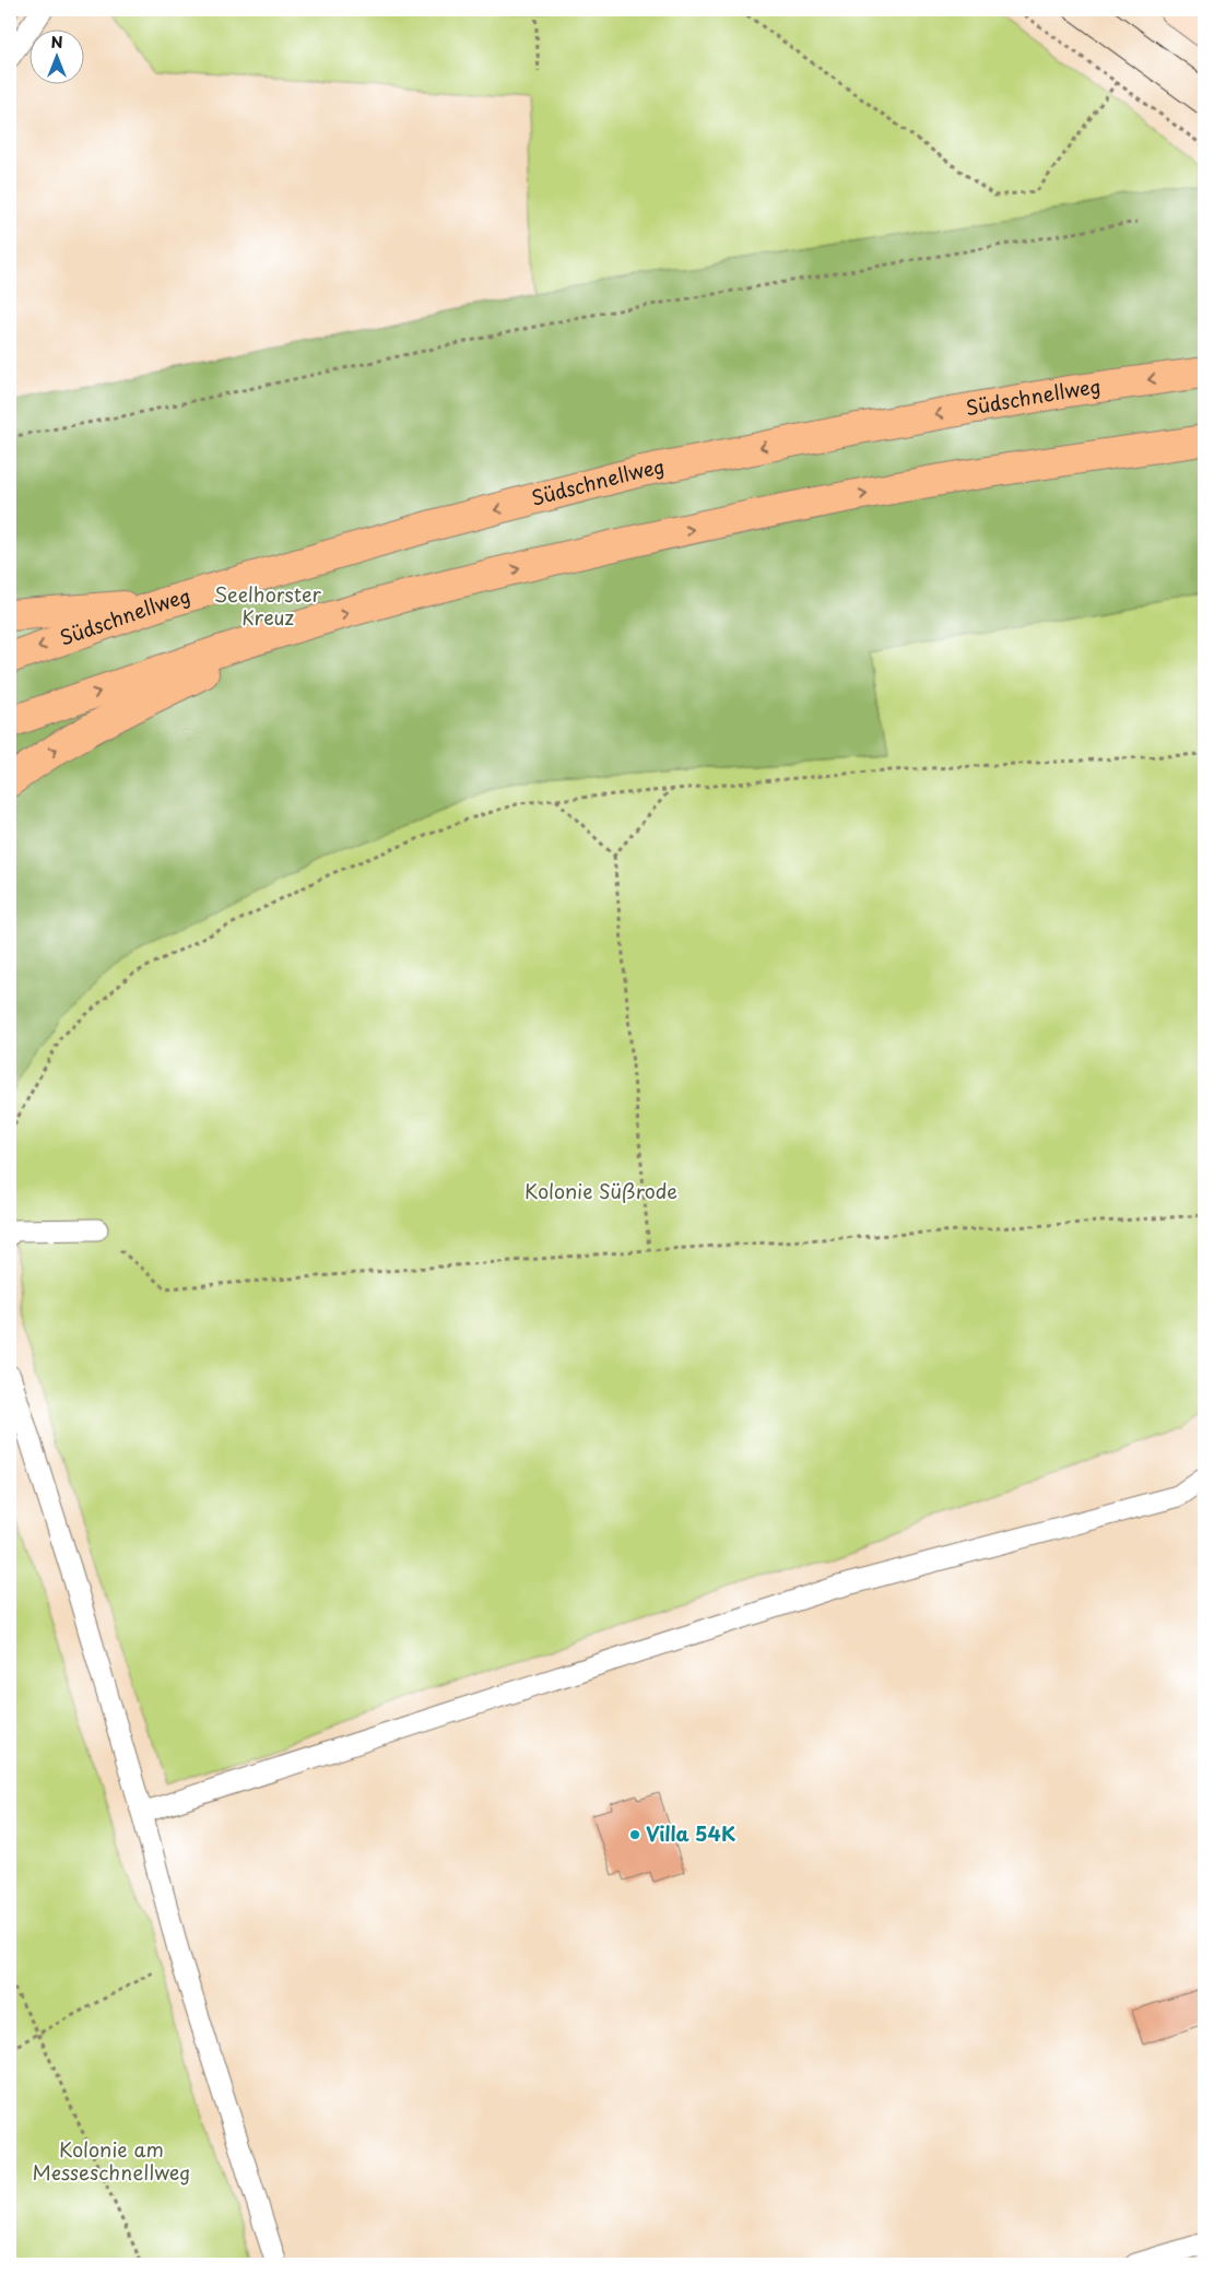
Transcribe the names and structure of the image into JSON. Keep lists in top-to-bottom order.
{
  "streets": {
    "highway": ["Südschnellweg"]
  },
  "parks": ["Seelhorster Kreuz", "Kolonie Süßrode", "Kolonie am Messeschnellweg"],
  "places": ["Villa 54K"],
  "north": "top"
}
